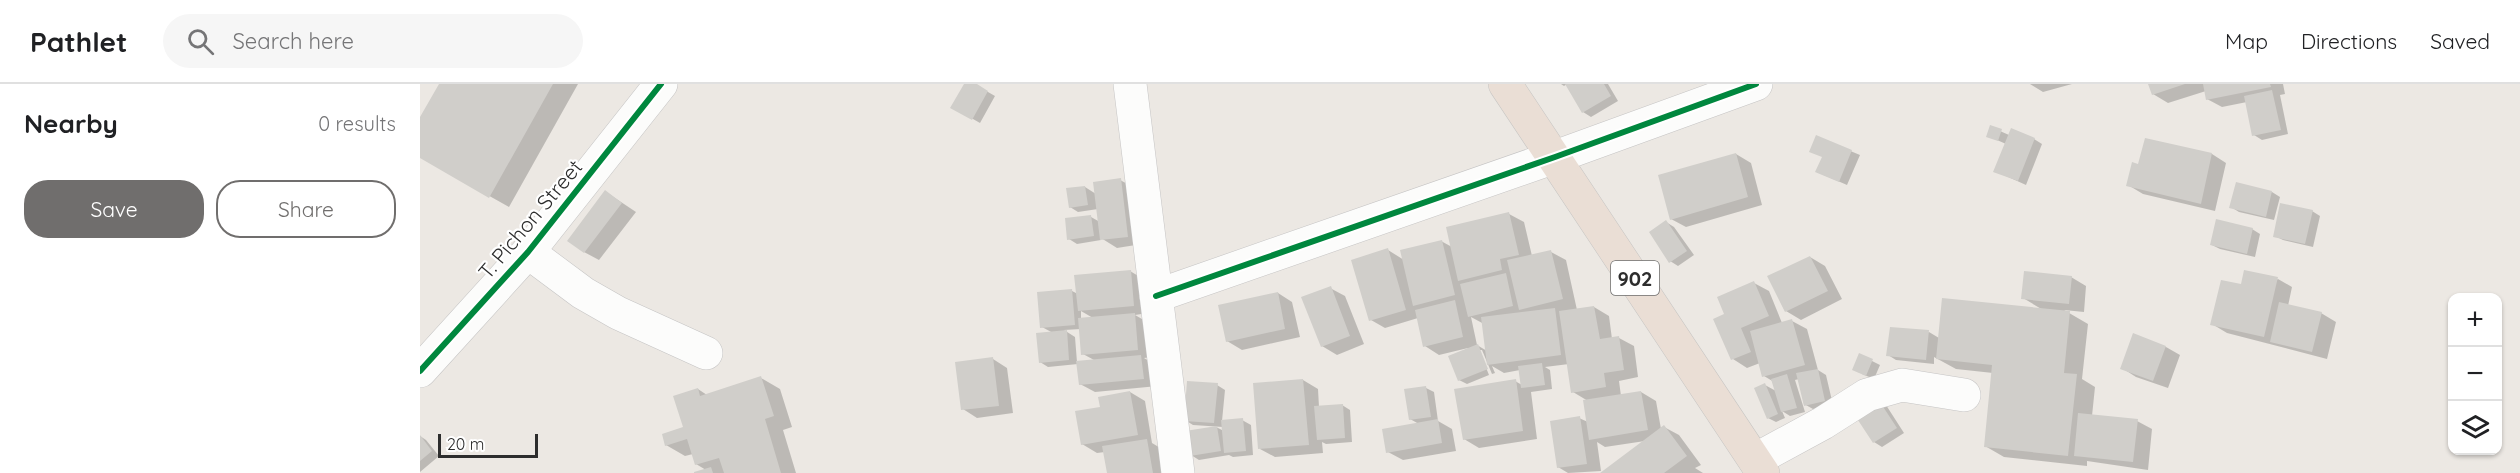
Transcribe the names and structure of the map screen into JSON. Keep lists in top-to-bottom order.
{
  "streets": {
    "highway": ["902"],
    "street": ["T. Pichon Street"]
  },
  "scale_bar": "20 m",
  "page": {
    "header": "Pathlet",
    "search": "Search here",
    "nav": ["Map", "Directions", "Saved"],
    "heading": ["Nearby", "0 results"],
    "buttons": ["Save", "Share"],
    "map_buttons": ["+", "−"],
    "scale": "20 m"
  }
}
